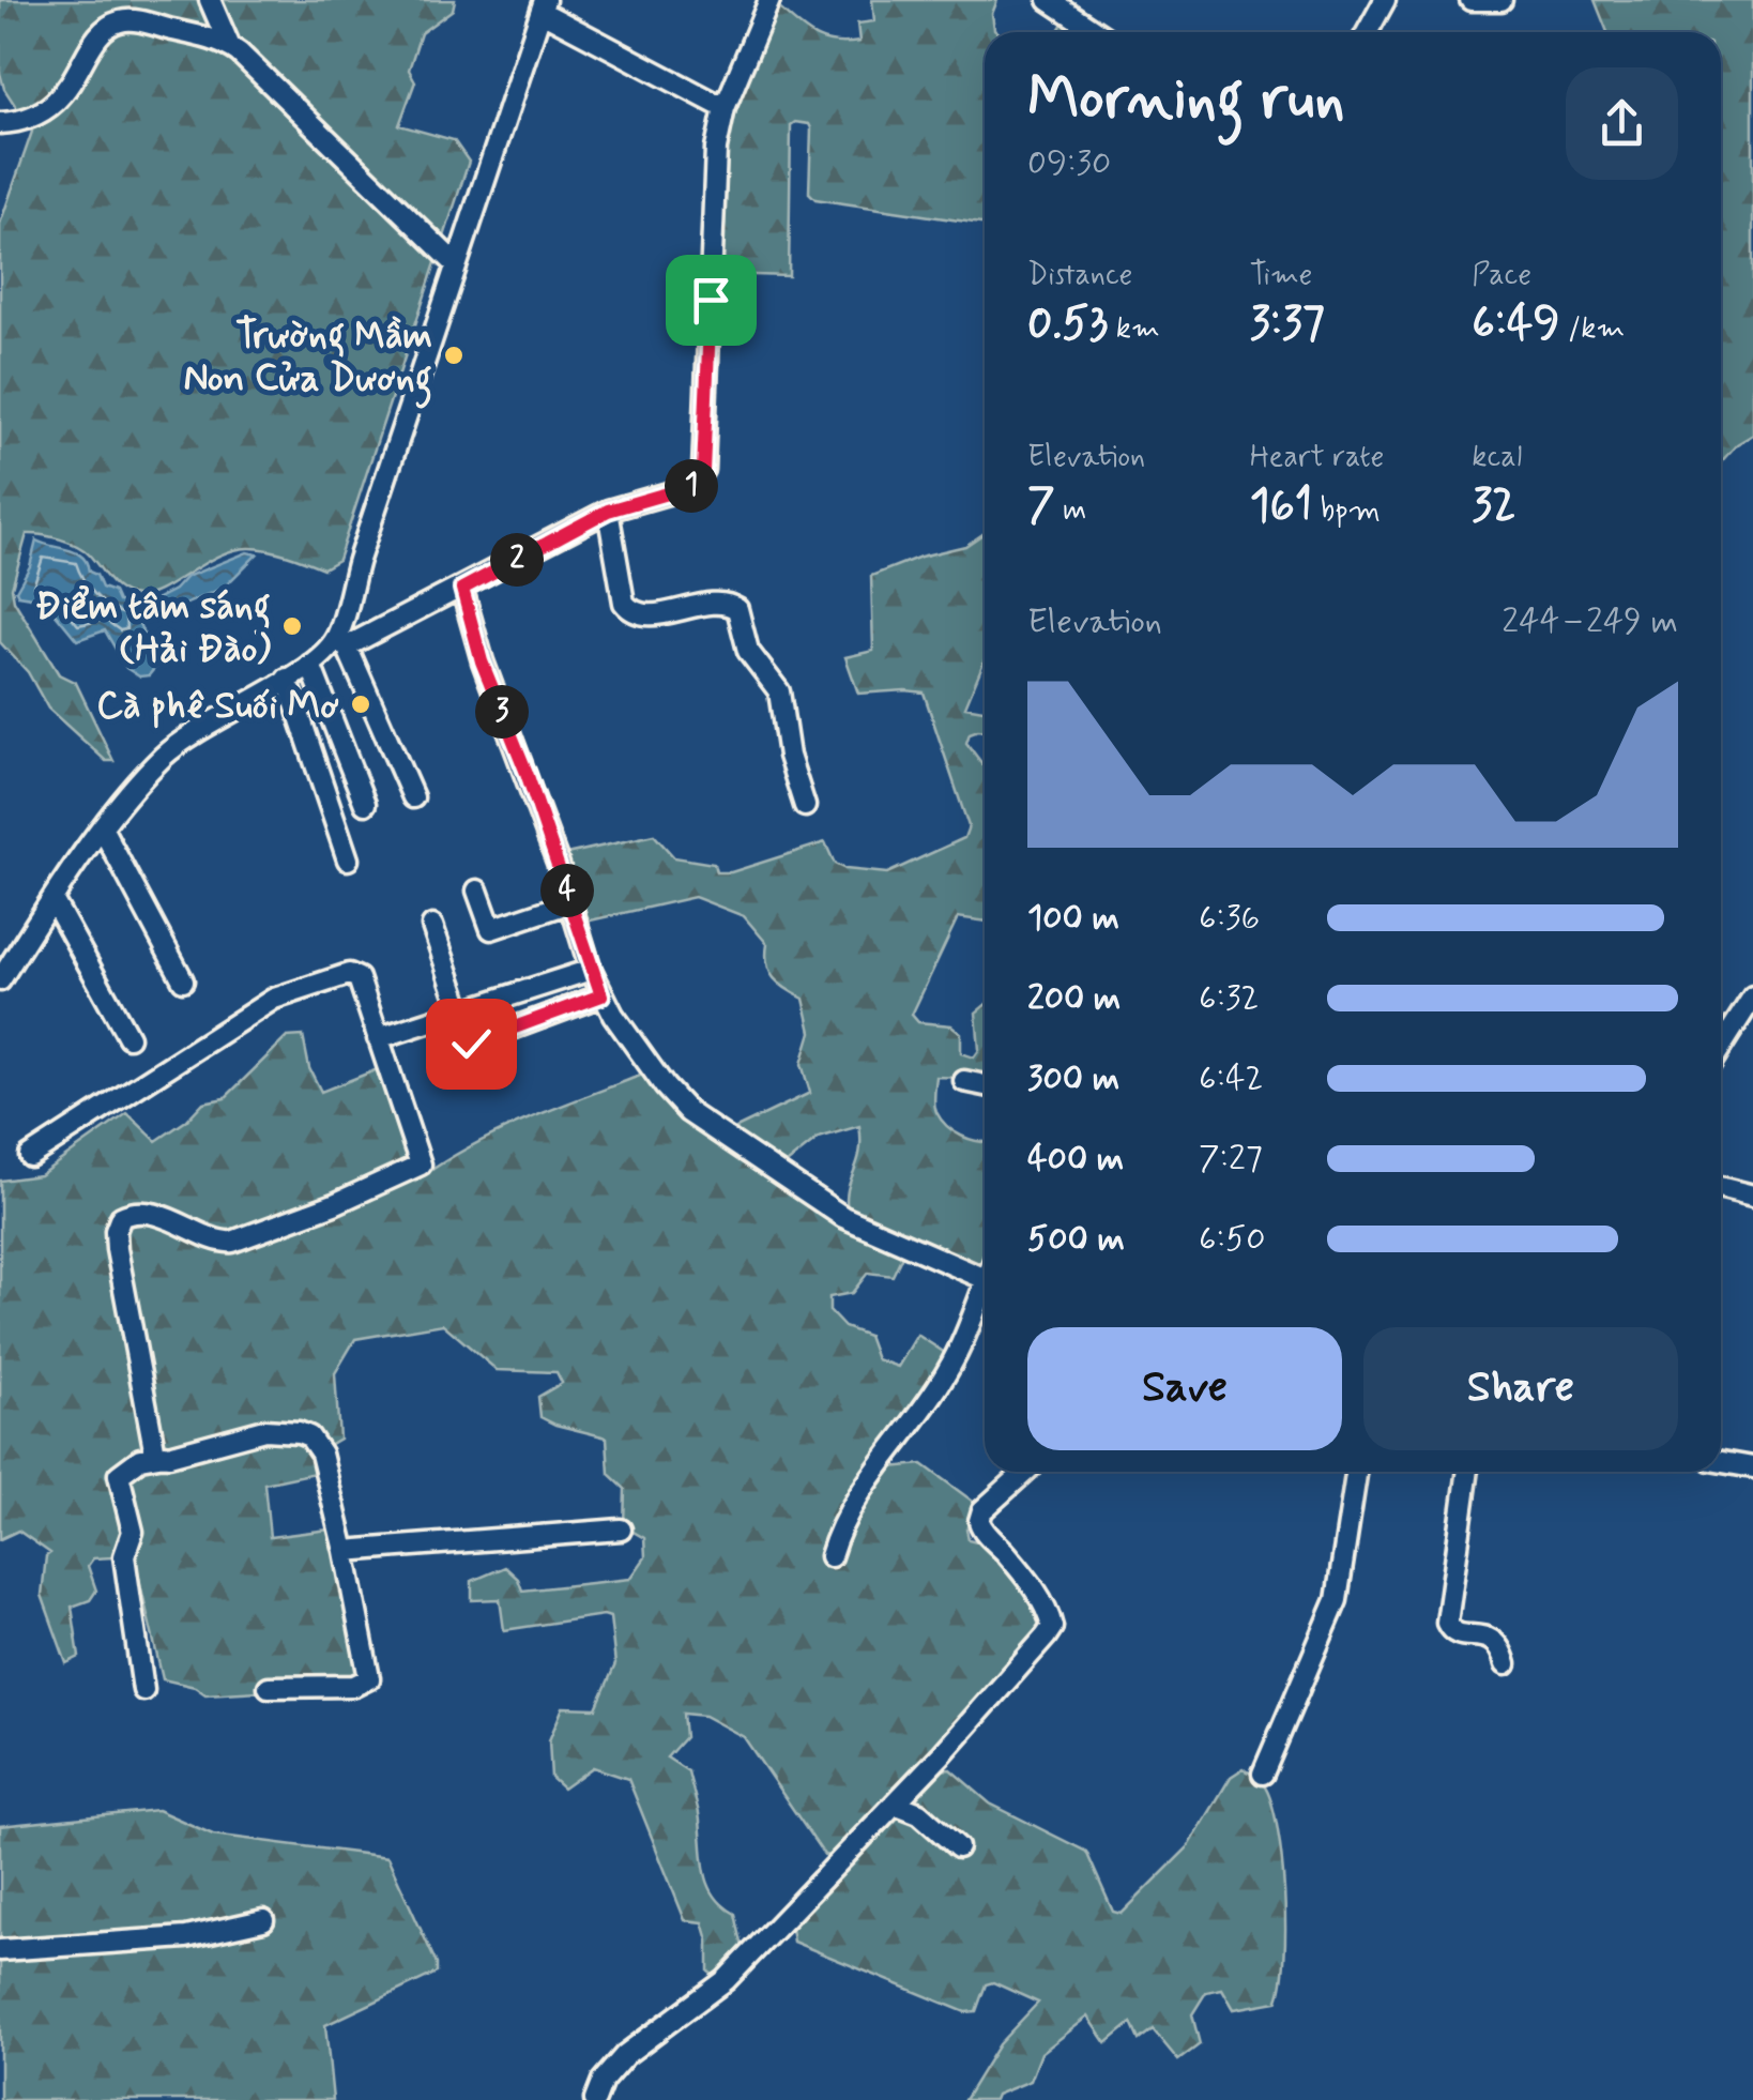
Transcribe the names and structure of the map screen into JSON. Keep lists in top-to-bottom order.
{
  "places": ["Trường Mầm Non Cửa Dương", "Điểm tâm sáng (Hải Đào)", "Cà phê Suối Mơ"],
  "page": {
    "heading": ["Morning run", "09:30"],
    "stats": [
      ["Distance", "0.53 km"],
      ["Time", "3:37"],
      ["Pace", "6:49 /km"],
      ["Elevation", "7 m"],
      ["Heart rate", "161 bpm"],
      ["kcal", "32"]
    ],
    "pins": [
      "1",
      "2",
      "3",
      "4"
    ],
    "chart": ["Elevation", "244–249 m"],
    "list": [
      {
        "name": "100 m",
        "note": "6:36"
      },
      {
        "name": "200 m",
        "note": "6:32"
      },
      {
        "name": "300 m",
        "note": "6:42"
      },
      {
        "name": "400 m",
        "note": "7:27"
      },
      {
        "name": "500 m",
        "note": "6:50"
      }
    ],
    "buttons": ["Save", "Share"]
  }
}
